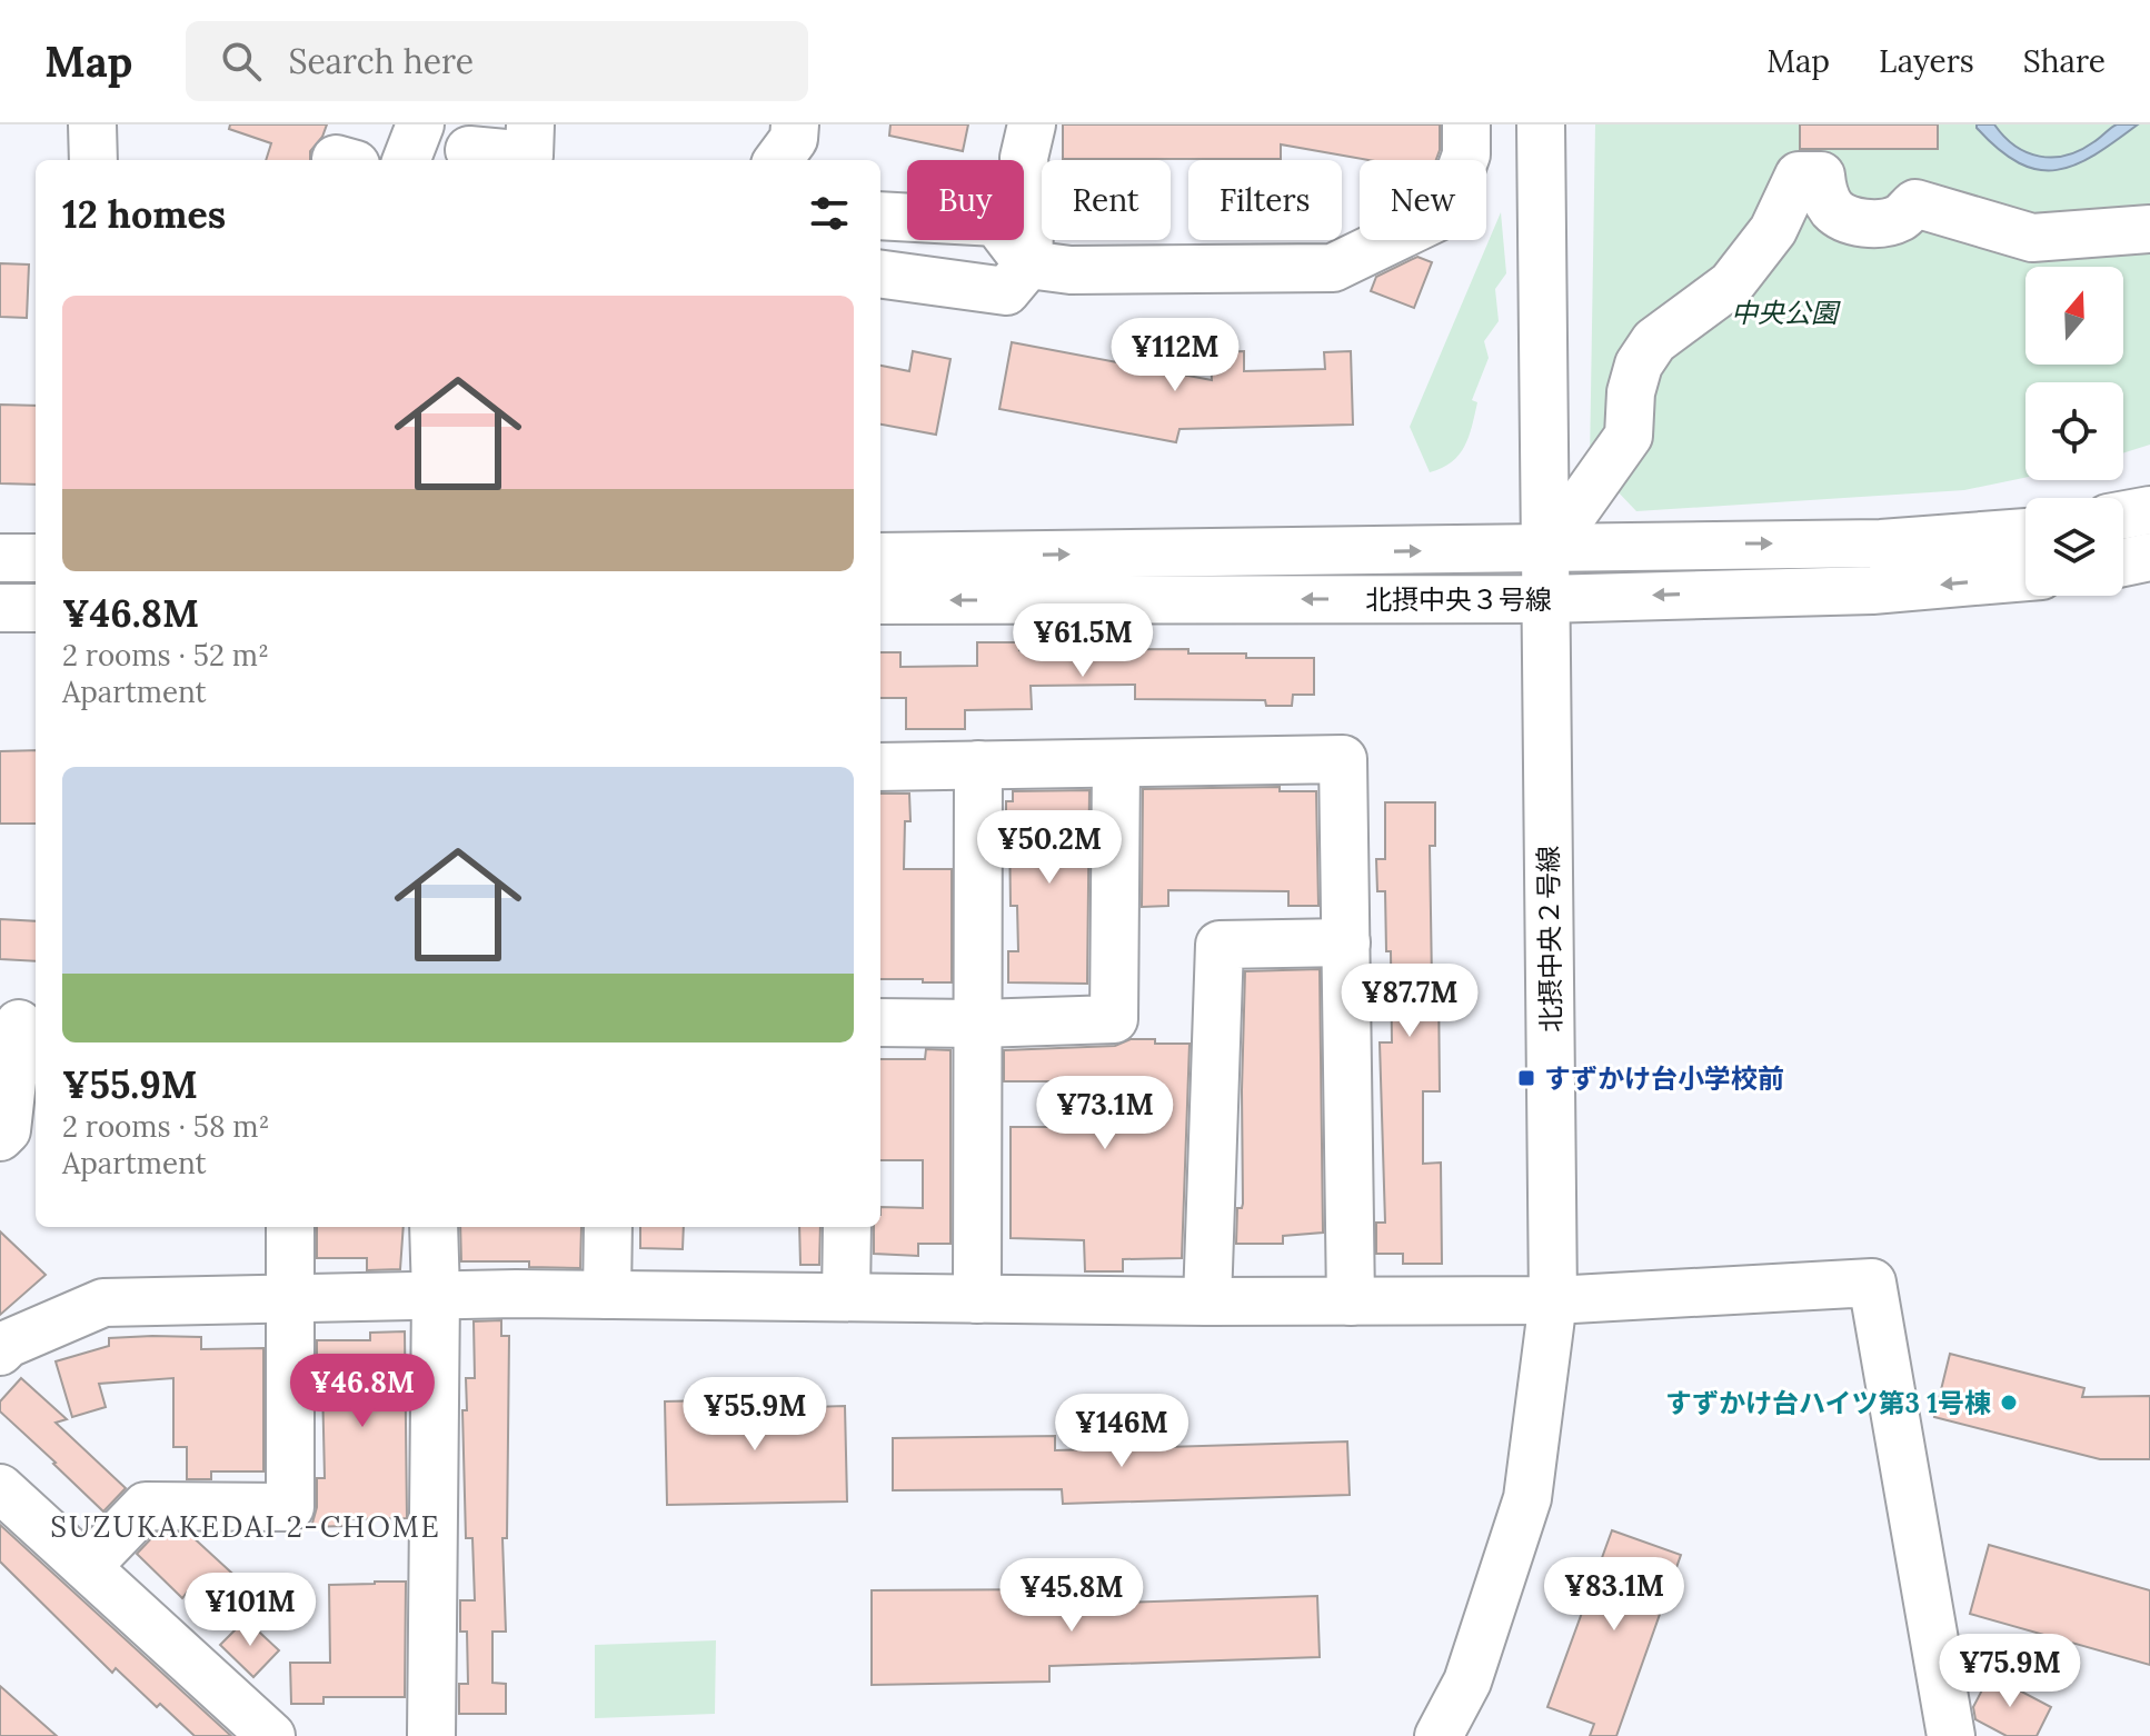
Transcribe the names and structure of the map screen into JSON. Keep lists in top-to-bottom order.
{
  "streets": {
    "street": ["北摂中央３号線", "北摂中央２号線"]
  },
  "crossings": [
    ["北摂中央３号線", "北摂中央２号線"]
  ],
  "districts": ["SUZUKAKEDAI 2-CHOME"],
  "parks": ["中央公園"],
  "places": {
    "transit": ["すずかけ台小学校前"],
    "other": ["すずかけ台ハイツ第3 1号棟"]
  },
  "north": "top",
  "page": {
    "header": "Map",
    "search": "Search here",
    "nav": ["Map", "Layers", "Share"],
    "chip": [
      "Buy",
      "Rent",
      "Filters",
      "New"
    ],
    "heading": "12 homes",
    "list": [
      {
        "name": "¥46.8M",
        "note": "2 rooms · 52 m² · Apartment"
      },
      {
        "name": "¥55.9M",
        "note": "2 rooms · 58 m² · Apartment"
      }
    ],
    "price": [
      "¥112M",
      "¥61.5M",
      "¥50.2M",
      "¥87.7M",
      "¥73.1M",
      "¥46.8M",
      "¥55.9M",
      "¥146M",
      "¥83.1M",
      "¥45.8M",
      "¥101M",
      "¥75.9M"
    ]
  }
}
